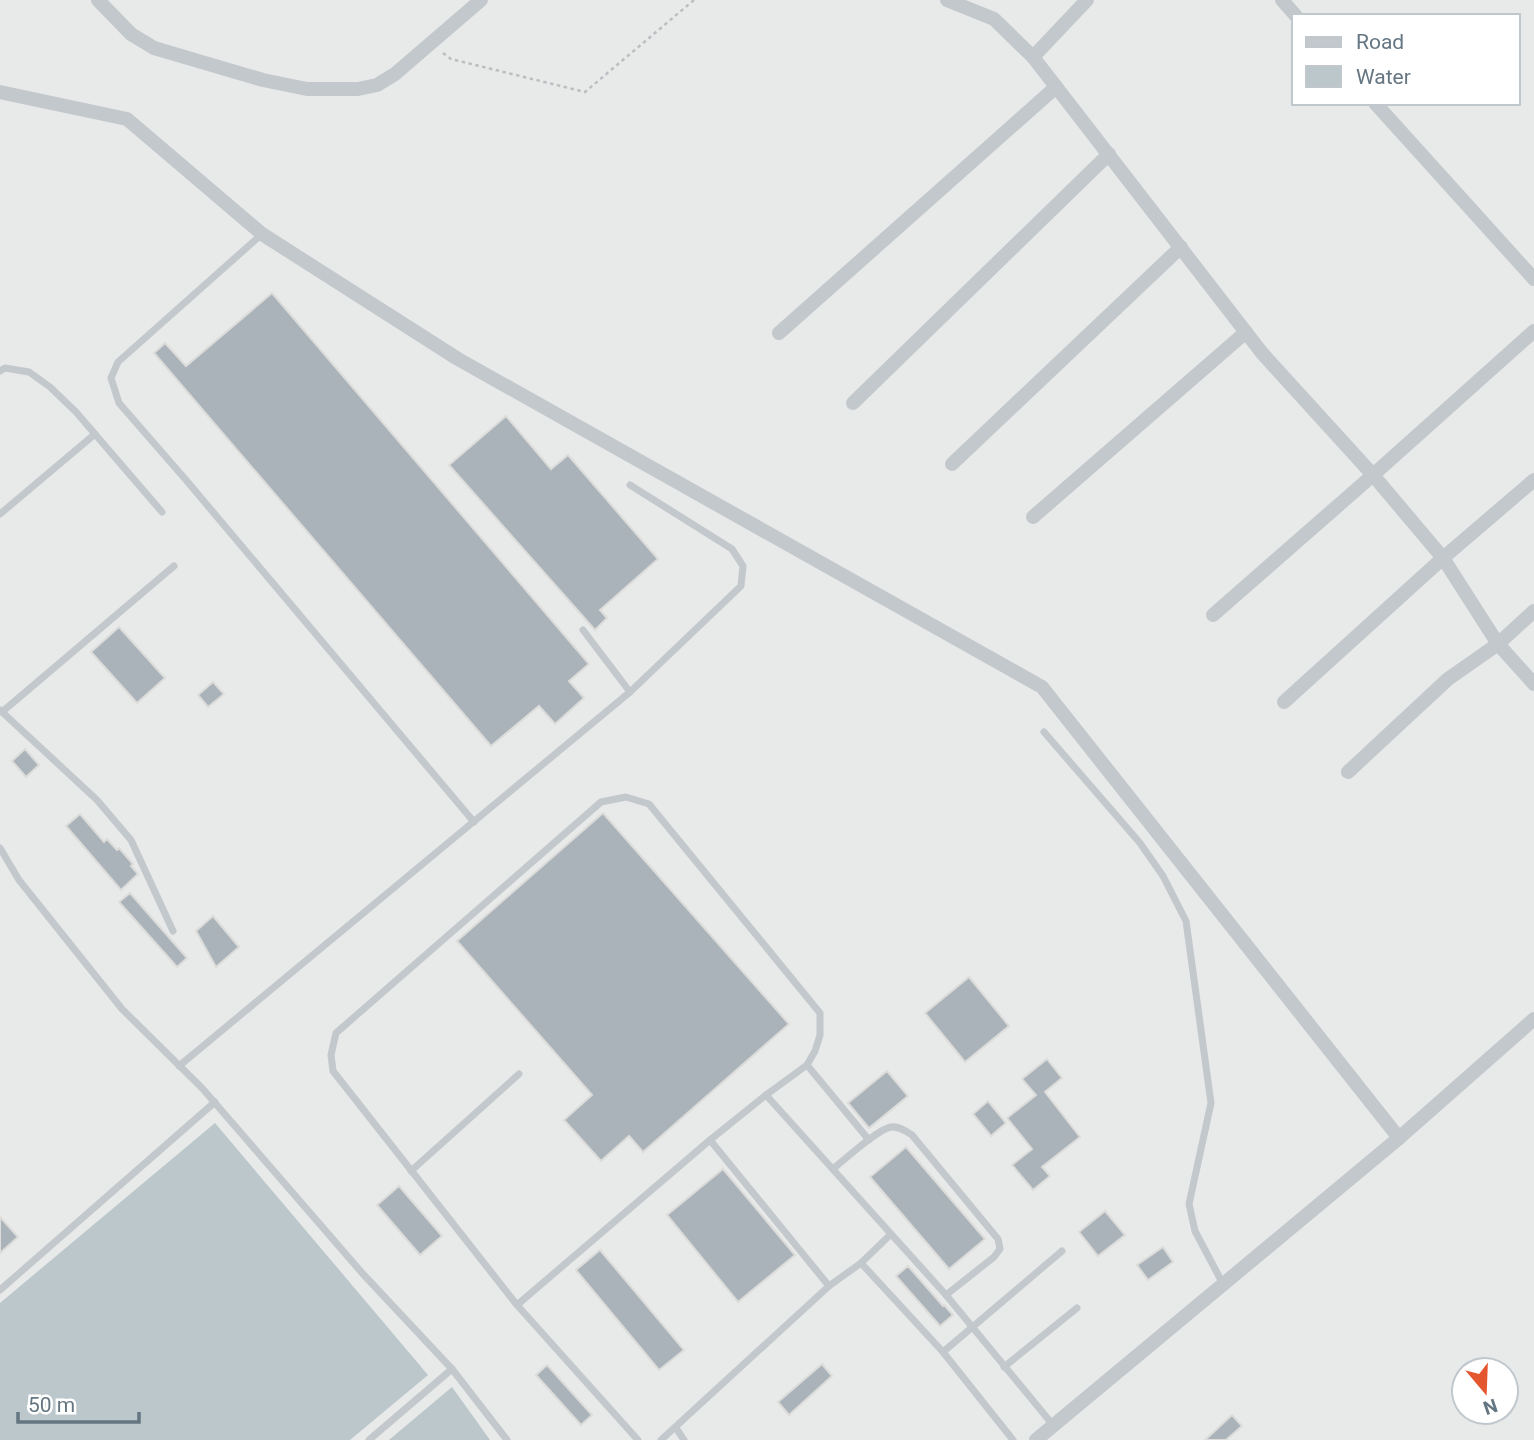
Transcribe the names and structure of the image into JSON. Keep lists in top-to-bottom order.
{
  "legend": ["Road", "Water"],
  "scale_bar": "50 m",
  "north": "bottom"
}
